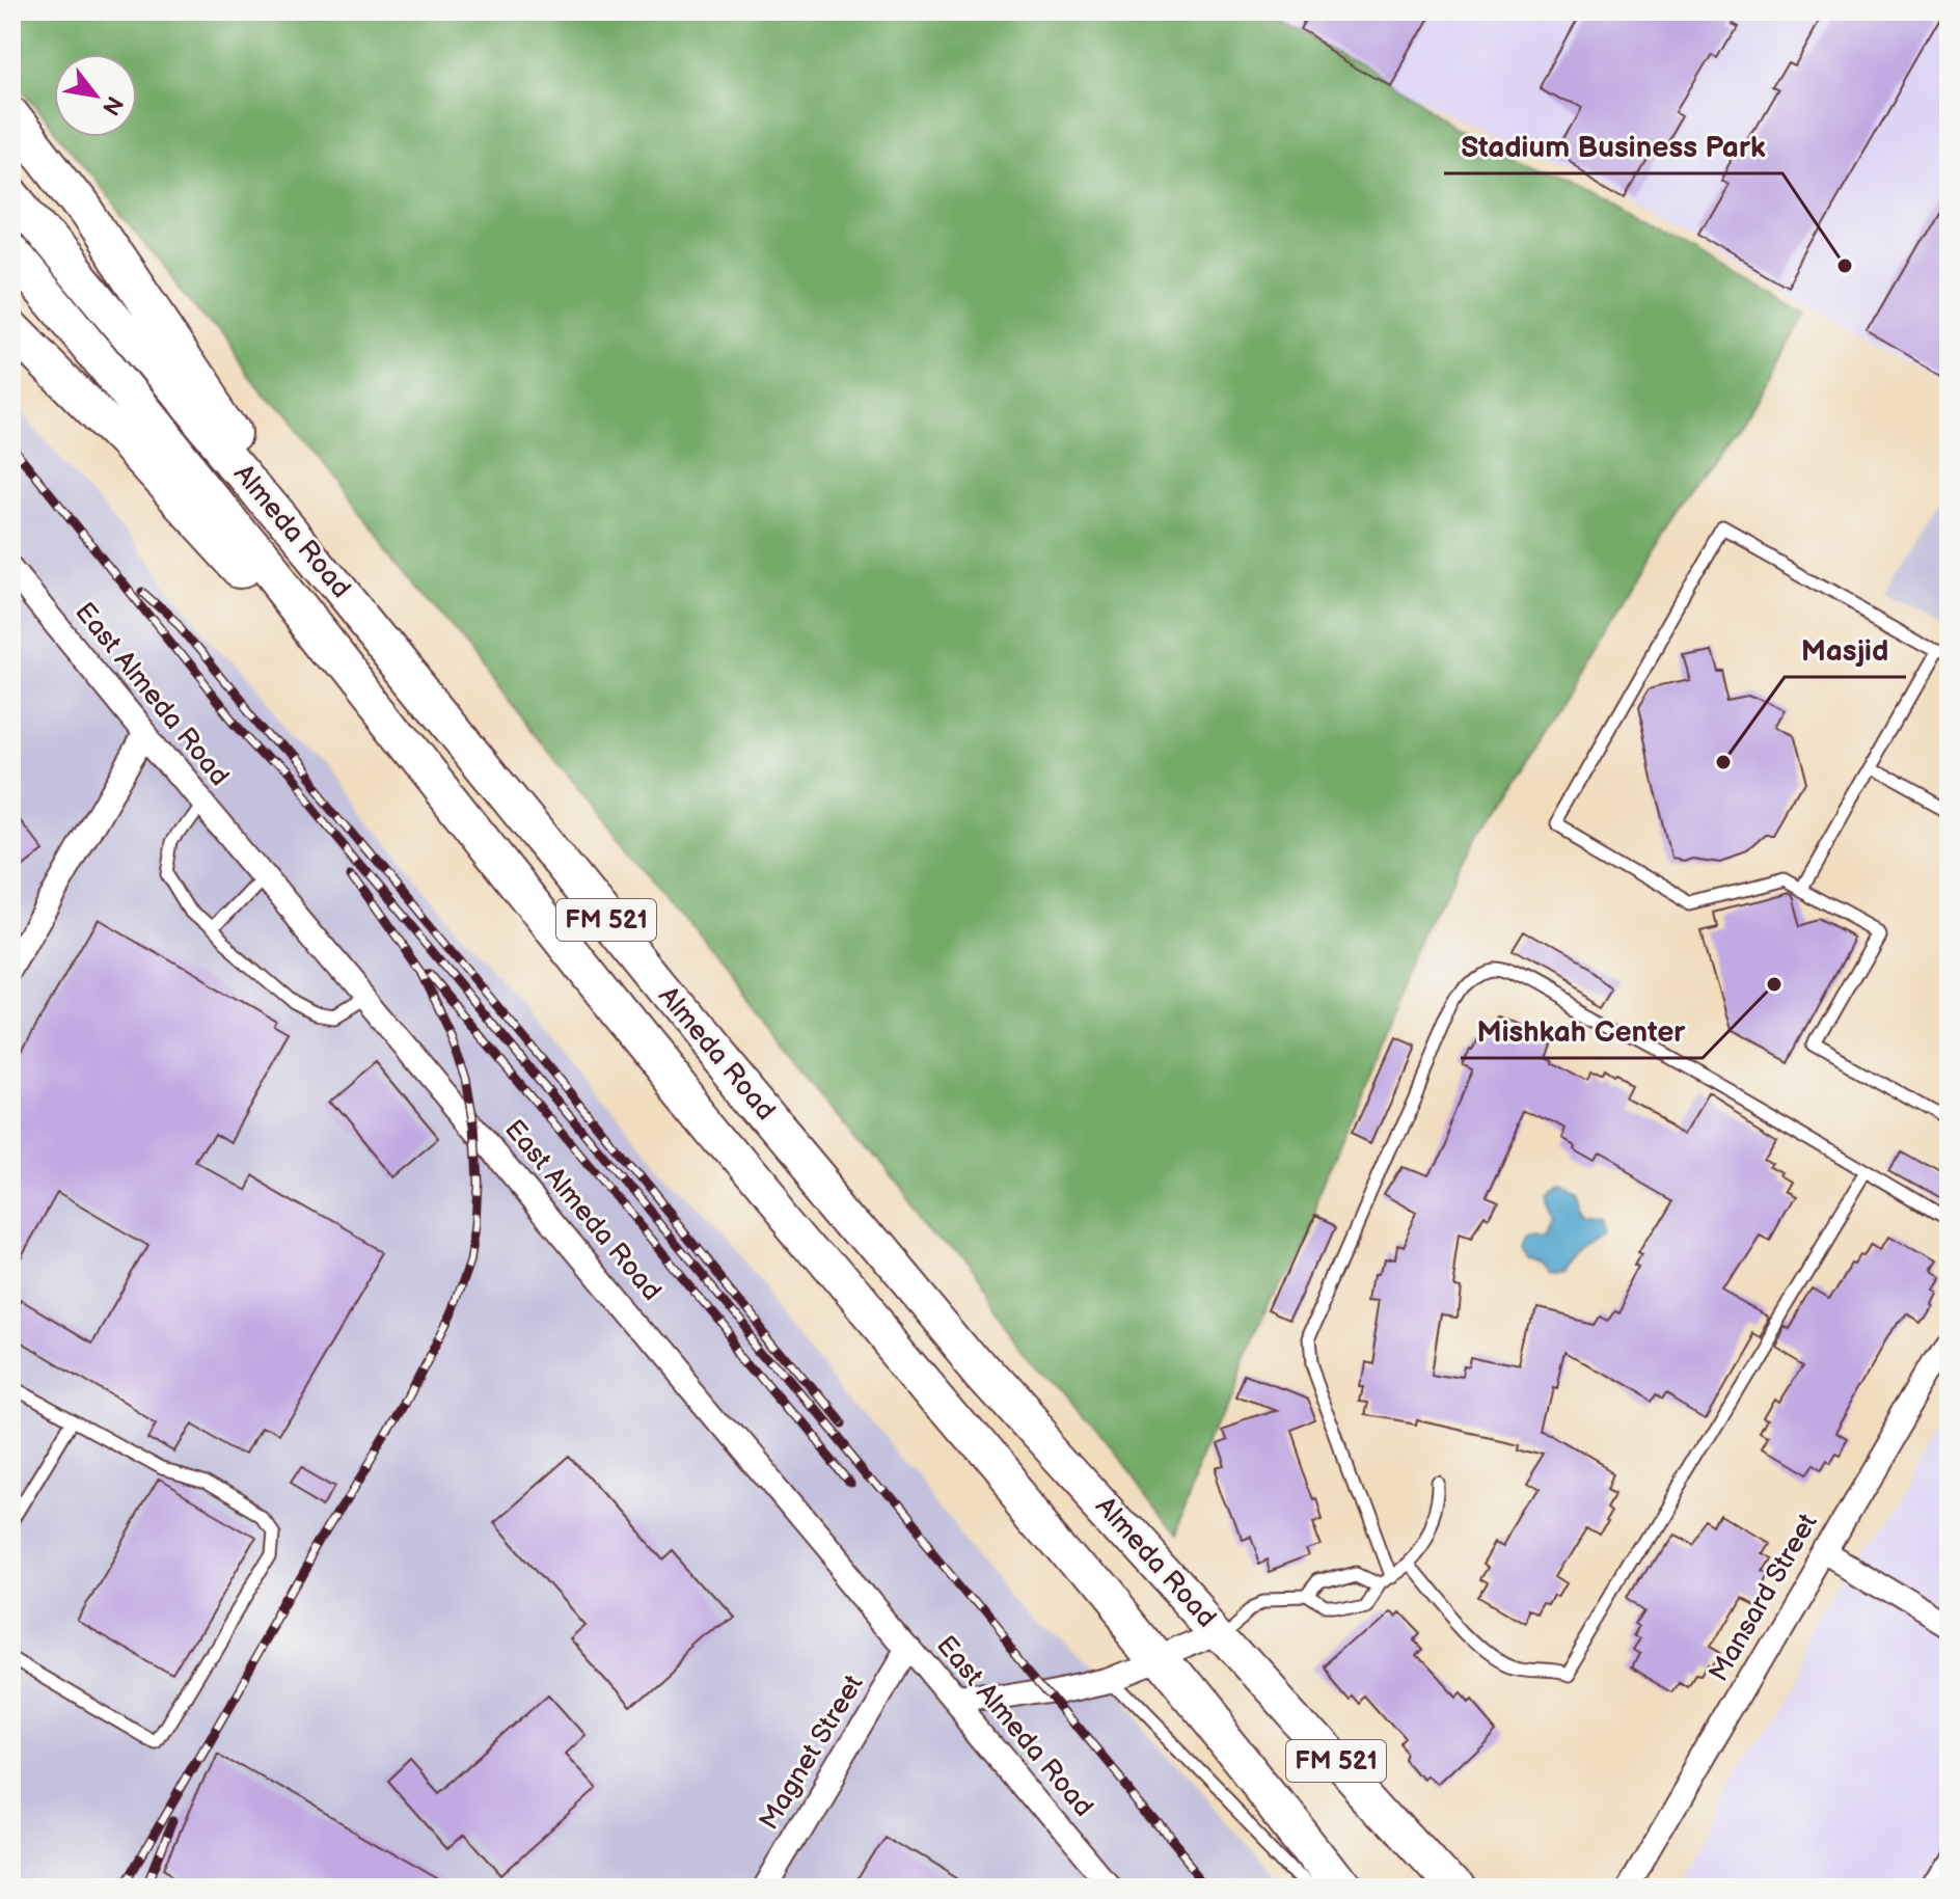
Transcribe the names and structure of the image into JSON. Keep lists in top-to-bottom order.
{
  "streets": {
    "main road": ["Almeda Road", "FM 521"],
    "street": ["East Almeda Road", "Mansard Street", "Magnet Street"]
  },
  "crossings": [
    ["East Almeda Road", "Magnet Street"]
  ],
  "places": ["Stadium Business Park", "Masjid", "Mishkah Center"],
  "north": "bottom right"
}
